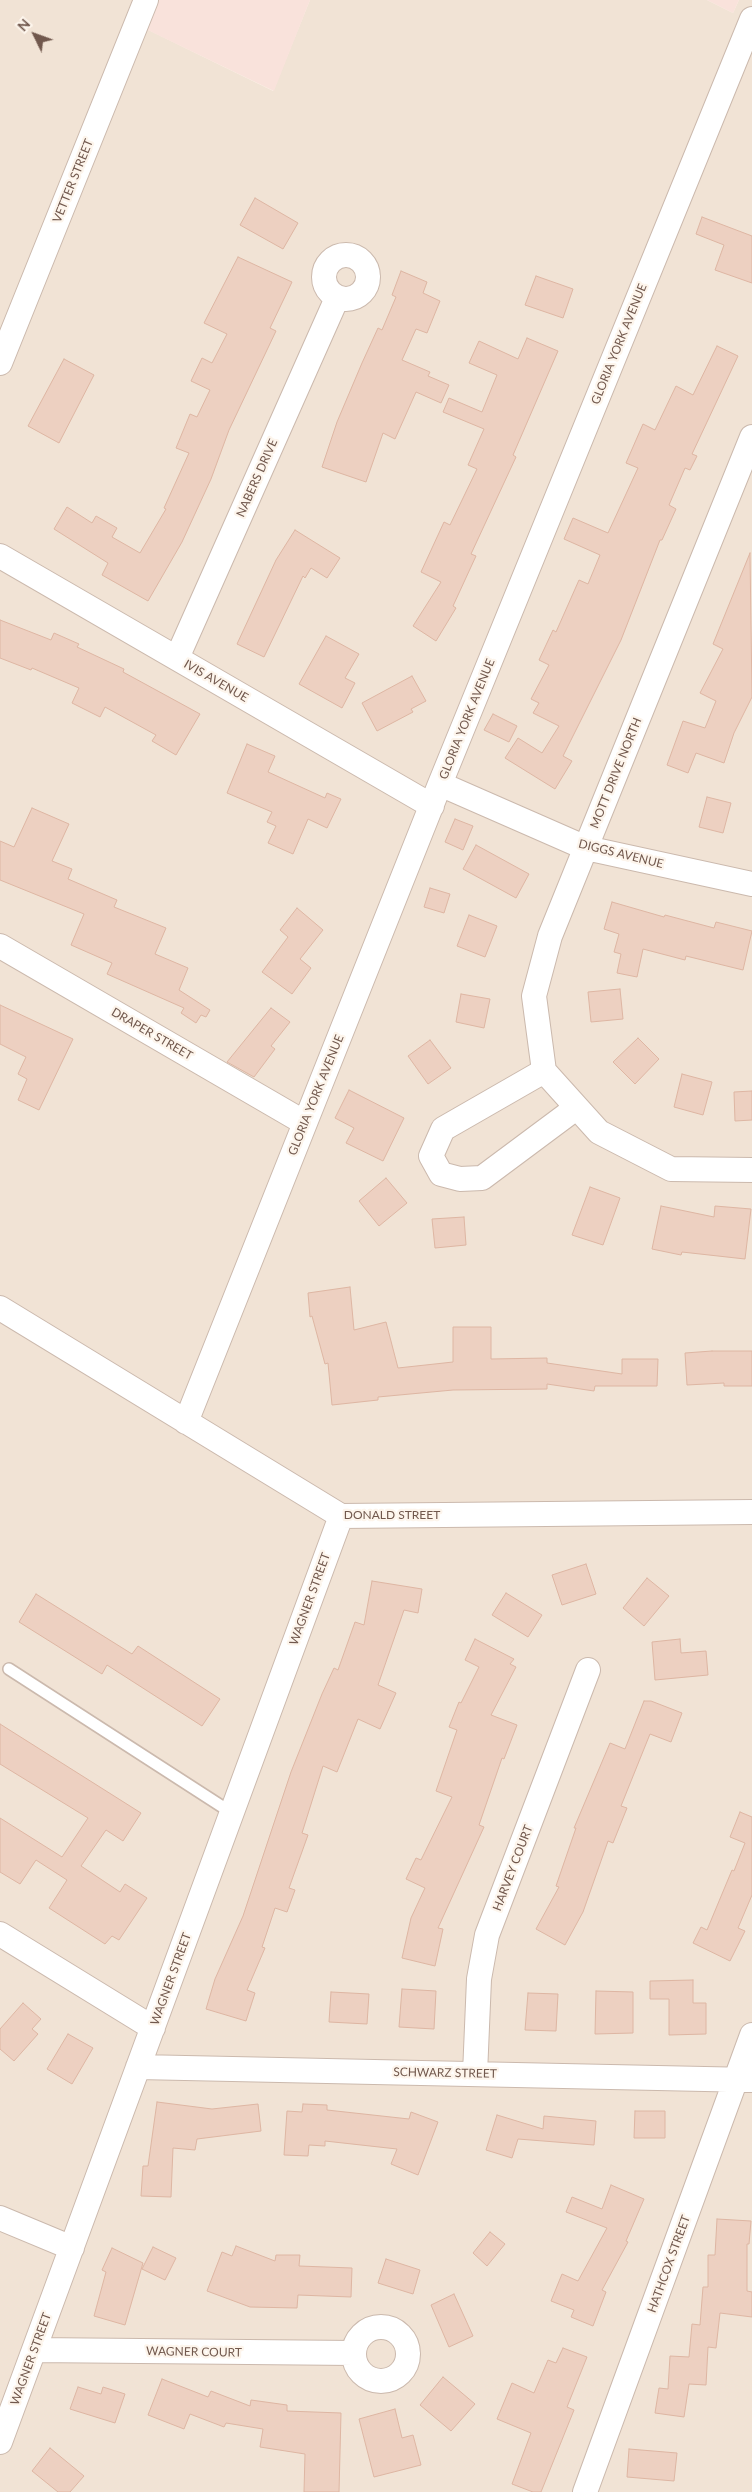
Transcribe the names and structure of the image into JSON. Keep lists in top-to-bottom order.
{
  "streets": {
    "street": [
      "VETTER STREET",
      "GLORIA YORK AVENUE",
      "NABERS DRIVE",
      "IVIS AVENUE",
      "MOTT DRIVE NORTH",
      "DIGGS AVENUE",
      "DRAPER STREET",
      "DONALD STREET",
      "WAGNER STREET",
      "HARVEY COURT",
      "SCHWARZ STREET",
      "HATHCOX STREET",
      "WAGNER COURT"
    ]
  },
  "crossings": [
    ["GLORIA YORK AVENUE", "IVIS AVENUE"],
    ["GLORIA YORK AVENUE", "DIGGS AVENUE"],
    ["GLORIA YORK AVENUE", "DRAPER STREET"],
    ["GLORIA YORK AVENUE", "DONALD STREET"],
    ["NABERS DRIVE", "IVIS AVENUE"],
    ["MOTT DRIVE NORTH", "DIGGS AVENUE"],
    ["DONALD STREET", "WAGNER STREET"],
    ["WAGNER STREET", "SCHWARZ STREET"],
    ["WAGNER STREET", "WAGNER COURT"],
    ["HARVEY COURT", "SCHWARZ STREET"],
    ["SCHWARZ STREET", "HATHCOX STREET"]
  ],
  "north": "top left"
}
